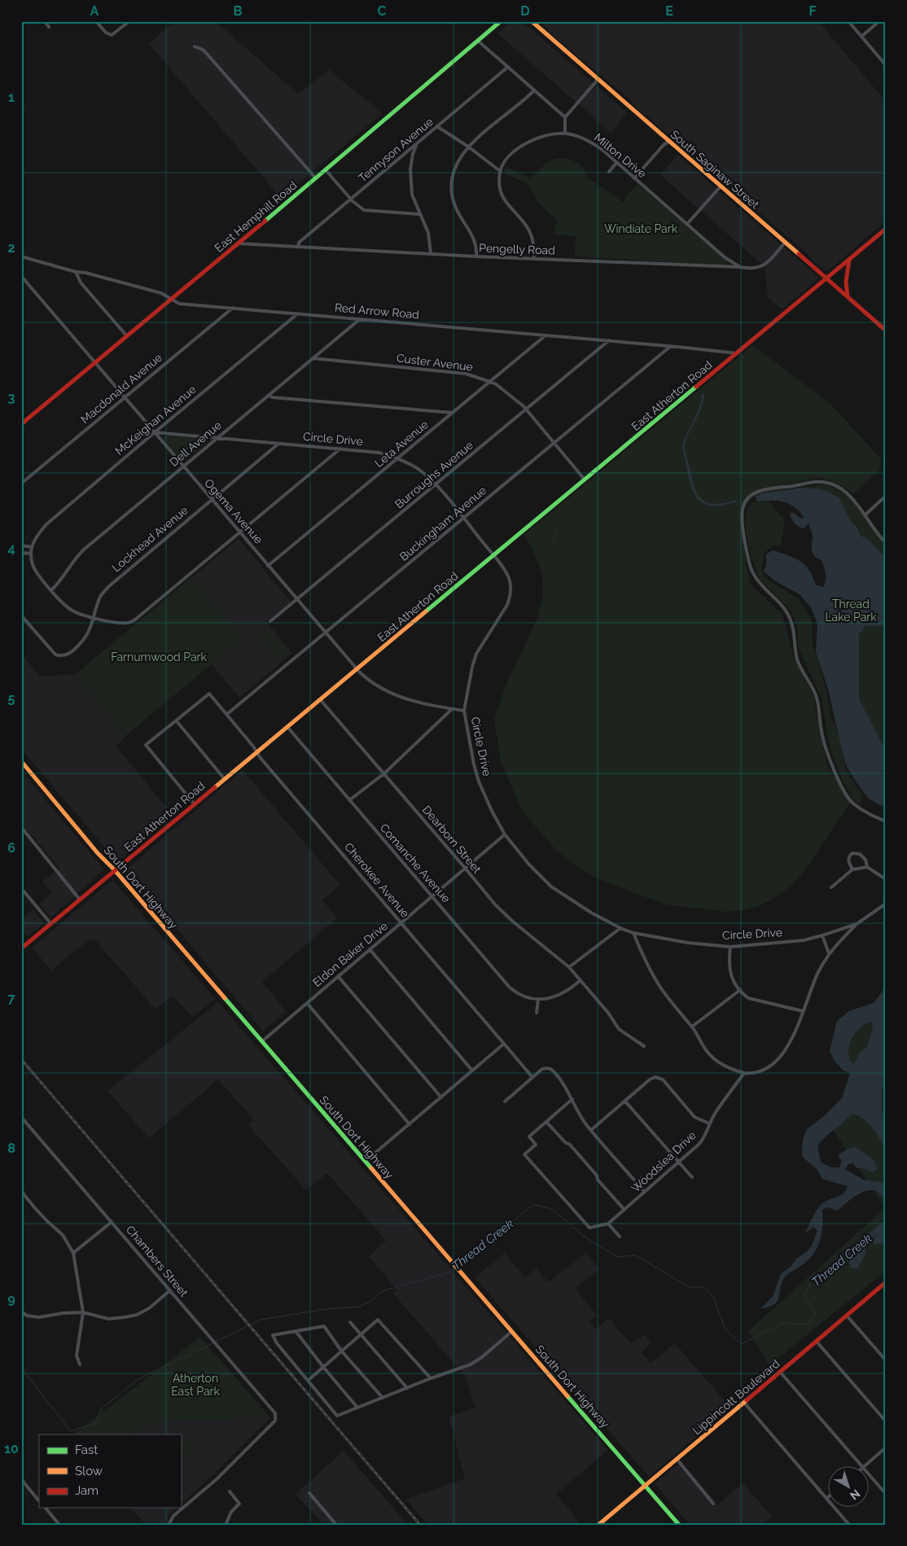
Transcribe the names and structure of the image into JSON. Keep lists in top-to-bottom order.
{
  "streets": {
    "street": [
      "Tennyson Avenue",
      "Milton Drive",
      "South Saginaw Street",
      "East Hemphill Road",
      "Pengelly Road",
      "Red Arrow Road",
      "Custer Avenue",
      "Macdonald Avenue",
      "East Atherton Road",
      "McKeighan Avenue",
      "Circle Drive",
      "Dell Avenue",
      "Leta Avenue",
      "Burroughs Avenue",
      "Ogema Avenue",
      "Buckingham Avenue",
      "Lockhead Avenue",
      "Dearborn Street",
      "Comanche Avenue",
      "Cherokee Avenue",
      "South Dort Highway",
      "Eldon Baker Drive",
      "Woodslea Drive",
      "Chambers Street",
      "Lippincott Boulevard"
    ]
  },
  "crossings": [
    ["Tennyson Avenue", "Pengelly Road"],
    ["Milton Drive", "Pengelly Road"],
    ["South Saginaw Street", "Pengelly Road"],
    ["South Saginaw Street", "East Atherton Road"],
    ["East Hemphill Road", "Pengelly Road"],
    ["East Hemphill Road", "Red Arrow Road"],
    ["East Hemphill Road", "Ogema Avenue"],
    ["Red Arrow Road", "Macdonald Avenue"],
    ["Red Arrow Road", "East Atherton Road"],
    ["Red Arrow Road", "McKeighan Avenue"],
    ["Red Arrow Road", "Dell Avenue"],
    ["Red Arrow Road", "Leta Avenue"],
    ["Red Arrow Road", "Burroughs Avenue"],
    ["Red Arrow Road", "Buckingham Avenue"],
    ["Custer Avenue", "East Atherton Road"],
    ["Custer Avenue", "Dell Avenue"],
    ["Custer Avenue", "Leta Avenue"],
    ["Custer Avenue", "Burroughs Avenue"],
    ["Custer Avenue", "Buckingham Avenue"],
    ["Macdonald Avenue", "Ogema Avenue"],
    ["East Atherton Road", "Circle Drive"],
    ["East Atherton Road", "Ogema Avenue"],
    ["East Atherton Road", "Dearborn Street"],
    ["East Atherton Road", "Comanche Avenue"],
    ["East Atherton Road", "Cherokee Avenue"],
    ["East Atherton Road", "South Dort Highway"],
    ["McKeighan Avenue", "Circle Drive"],
    ["McKeighan Avenue", "Ogema Avenue"],
    ["Circle Drive", "Dell Avenue"],
    ["Circle Drive", "Leta Avenue"],
    ["Circle Drive", "Burroughs Avenue"],
    ["Circle Drive", "Ogema Avenue"],
    ["Circle Drive", "Buckingham Avenue"],
    ["Circle Drive", "Lockhead Avenue"],
    ["Circle Drive", "Eldon Baker Drive"],
    ["Dell Avenue", "Ogema Avenue"],
    ["Leta Avenue", "Ogema Avenue"],
    ["Burroughs Avenue", "Ogema Avenue"],
    ["Ogema Avenue", "Buckingham Avenue"],
    ["Ogema Avenue", "Lockhead Avenue"],
    ["Buckingham Avenue", "Cherokee Avenue"],
    ["Dearborn Street", "Comanche Avenue"],
    ["Dearborn Street", "Eldon Baker Drive"],
    ["Comanche Avenue", "Eldon Baker Drive"],
    ["Cherokee Avenue", "Eldon Baker Drive"],
    ["South Dort Highway", "Eldon Baker Drive"],
    ["South Dort Highway", "Lippincott Boulevard"]
  ],
  "water": ["Thread Creek"],
  "parks": [
    "Windiate Park",
    "Thread Lake Park",
    "Farnumwood Park",
    "Atherton East Park"
  ],
  "legend": ["Fast", "Slow", "Jam"],
  "north": "bottom right",
  "grid": {
    "columns": [
      "A",
      "B",
      "C",
      "D",
      "E",
      "F"
    ],
    "rows": [
      "1",
      "2",
      "3",
      "4",
      "5",
      "6",
      "7",
      "8",
      "9",
      "10"
    ]
  }
}
